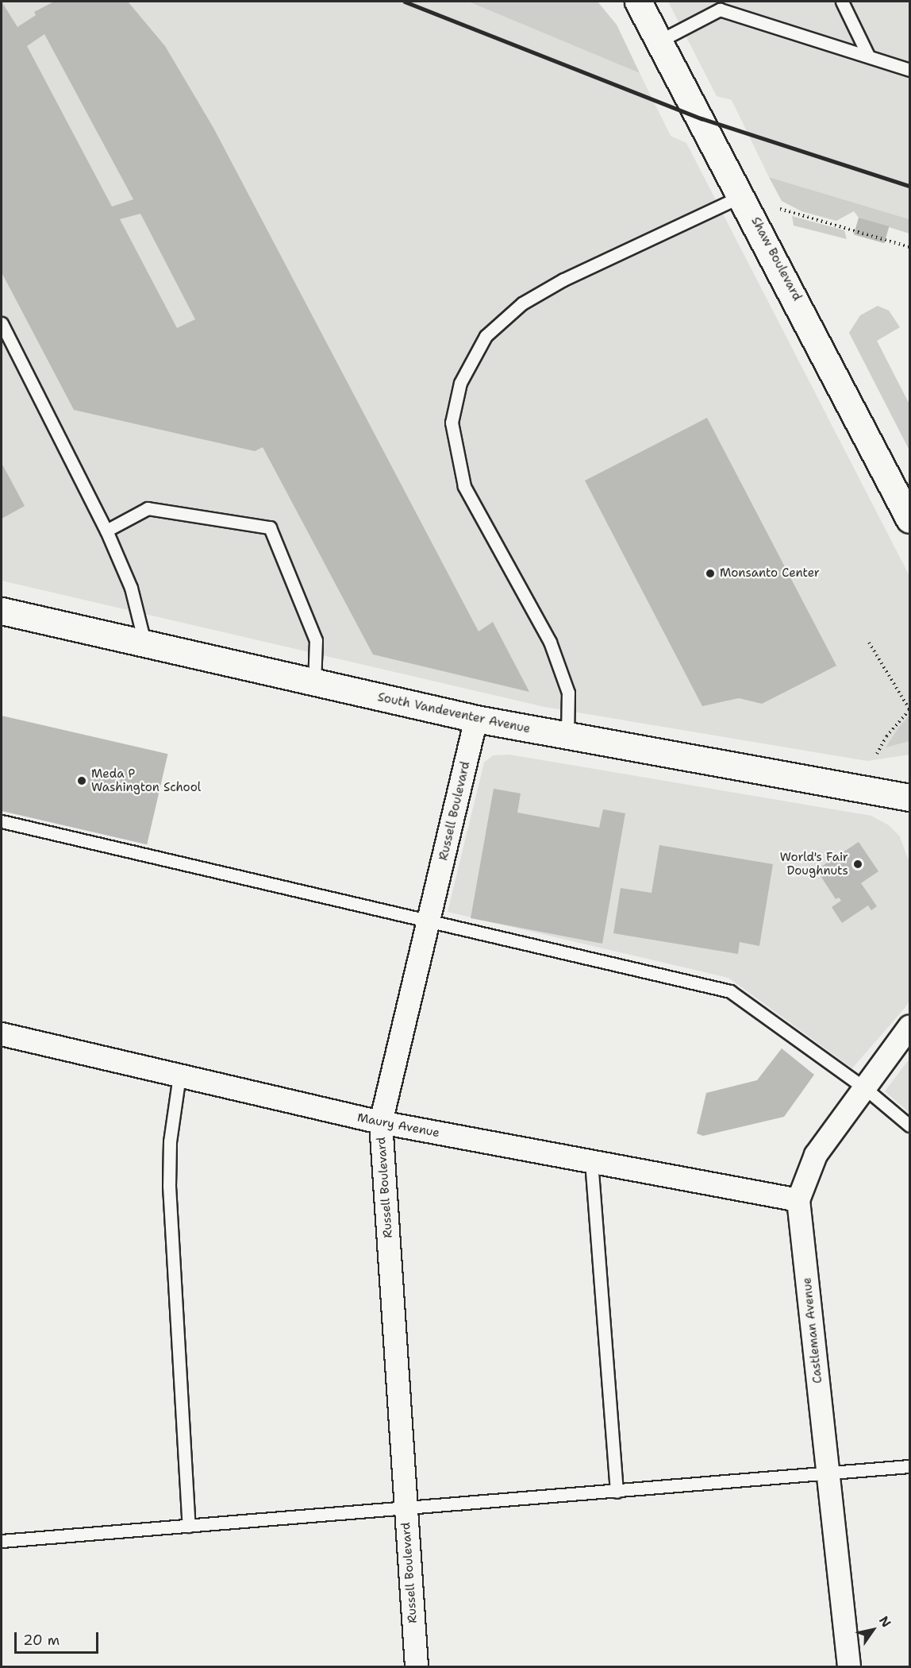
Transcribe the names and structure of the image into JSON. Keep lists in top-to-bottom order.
{
  "streets": {
    "main road": ["Shaw Boulevard", "South Vandeventer Avenue"],
    "street": ["Russell Boulevard", "Maury Avenue", "Castleman Avenue"]
  },
  "crossings": [
    ["South Vandeventer Avenue", "Russell Boulevard"],
    ["Russell Boulevard", "Maury Avenue"],
    ["Maury Avenue", "Castleman Avenue"]
  ],
  "places": ["Monsanto Center", "Meda P Washington School", "World's Fair Doughnuts"],
  "scale_bar": "20 m",
  "north": "top right"
}
